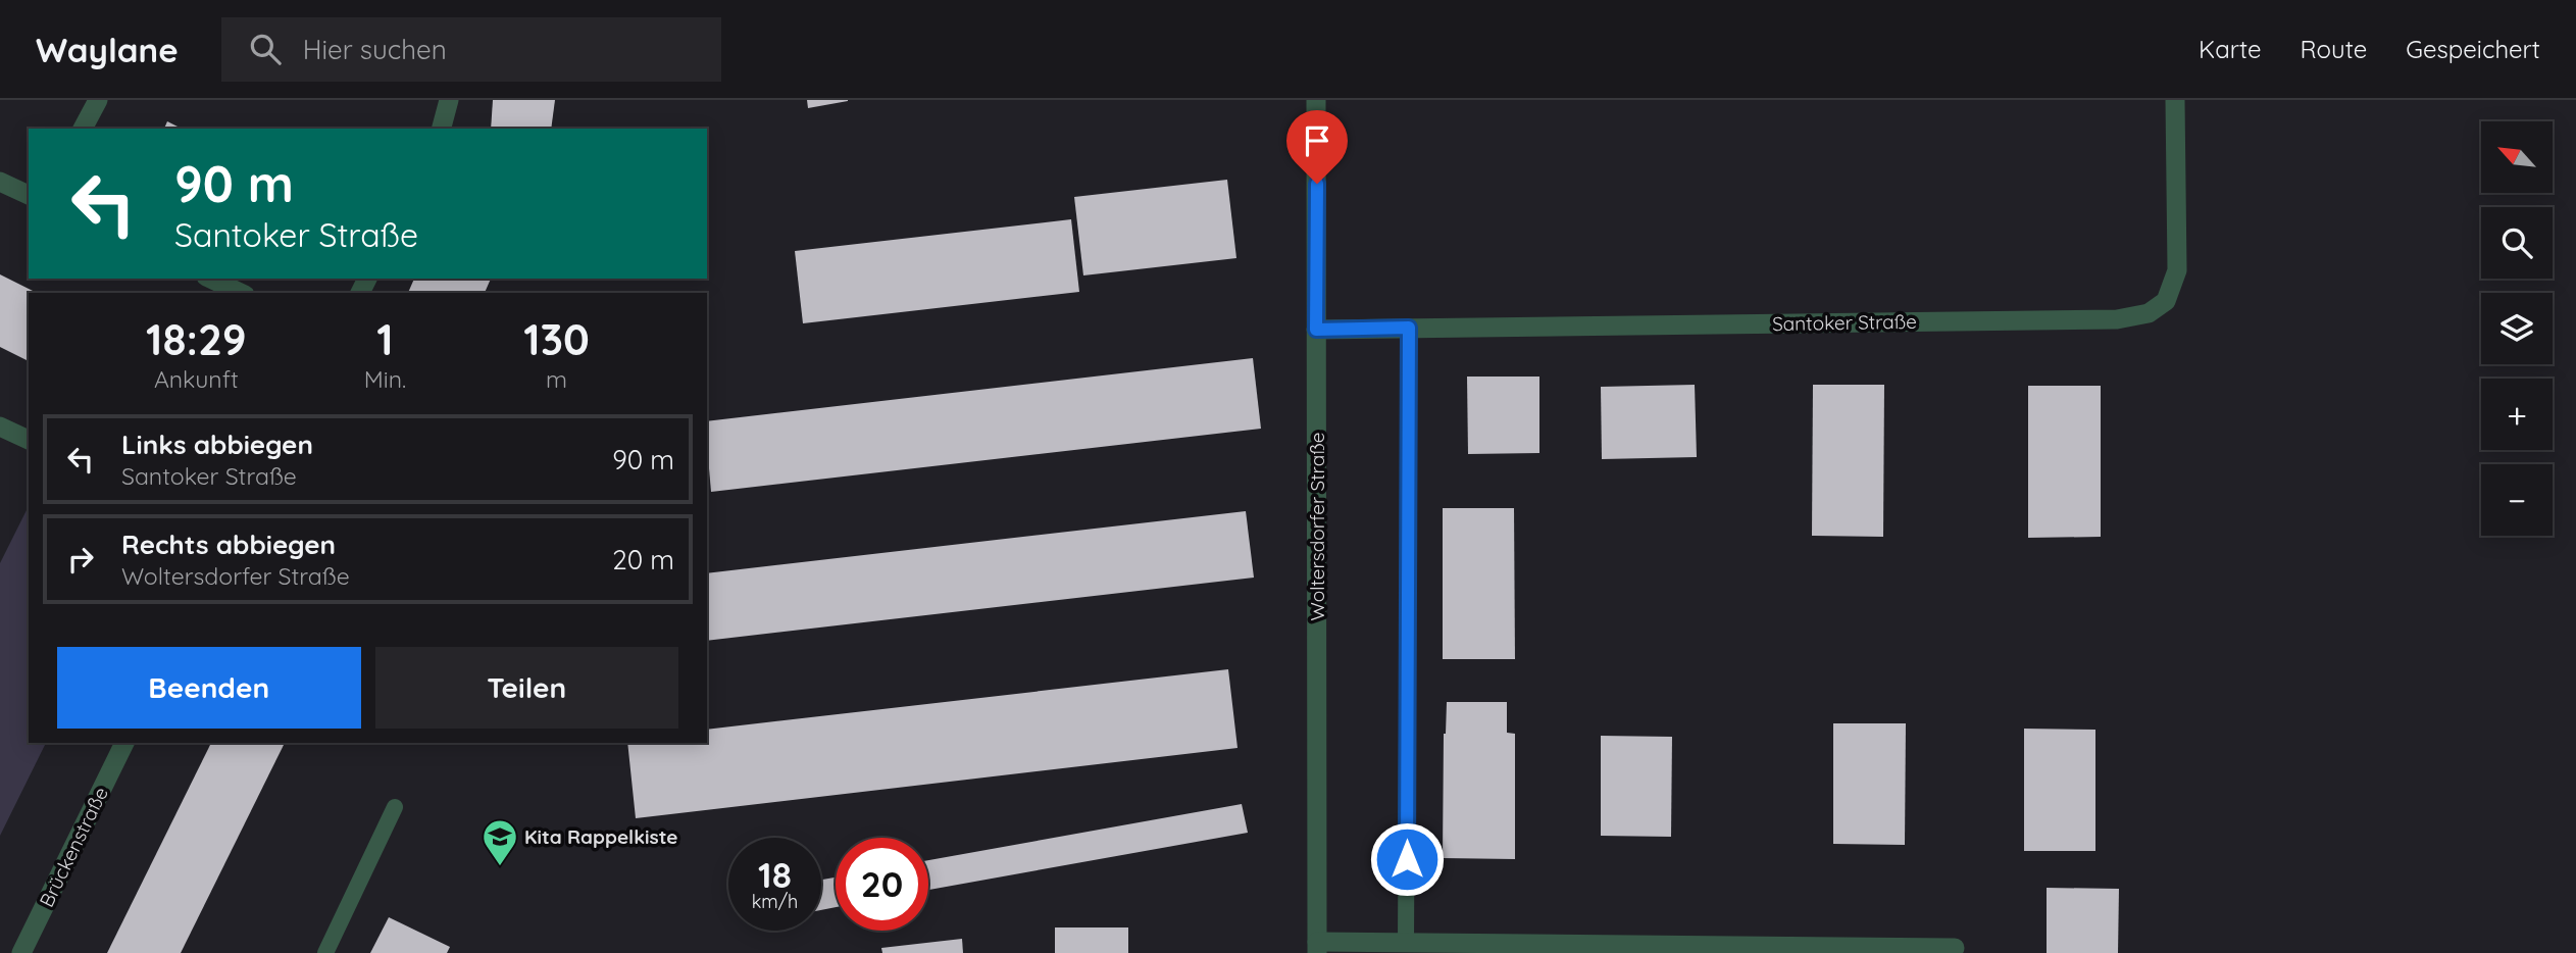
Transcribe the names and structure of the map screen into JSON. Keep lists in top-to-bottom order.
{
  "streets": {
    "street": ["Santoker Straße", "Woltersdorfer Straße", "Brückenstraße"]
  },
  "crossings": [
    ["Santoker Straße", "Woltersdorfer Straße"]
  ],
  "places": {
    "school or university": ["Kita Rappelkiste"]
  },
  "north": "top left",
  "page": {
    "header": "Waylane",
    "search": "Hier suchen",
    "nav": ["Karte", "Route", "Gespeichert"],
    "map_buttons": ["+", "−"],
    "turn": ["90 m", "Santoker Straße"],
    "eta": [
      "18:29",
      "Ankunft",
      "1",
      "Min.",
      "130",
      "m"
    ],
    "list": [
      {
        "name": "Links abbiegen",
        "note": "Santoker Straße",
        "value": "90 m"
      },
      {
        "name": "Rechts abbiegen",
        "note": "Woltersdorfer Straße",
        "value": "20 m"
      }
    ],
    "buttons": ["Beenden", "Teilen"],
    "speed": "18 km/h",
    "limit": "20"
  }
}
